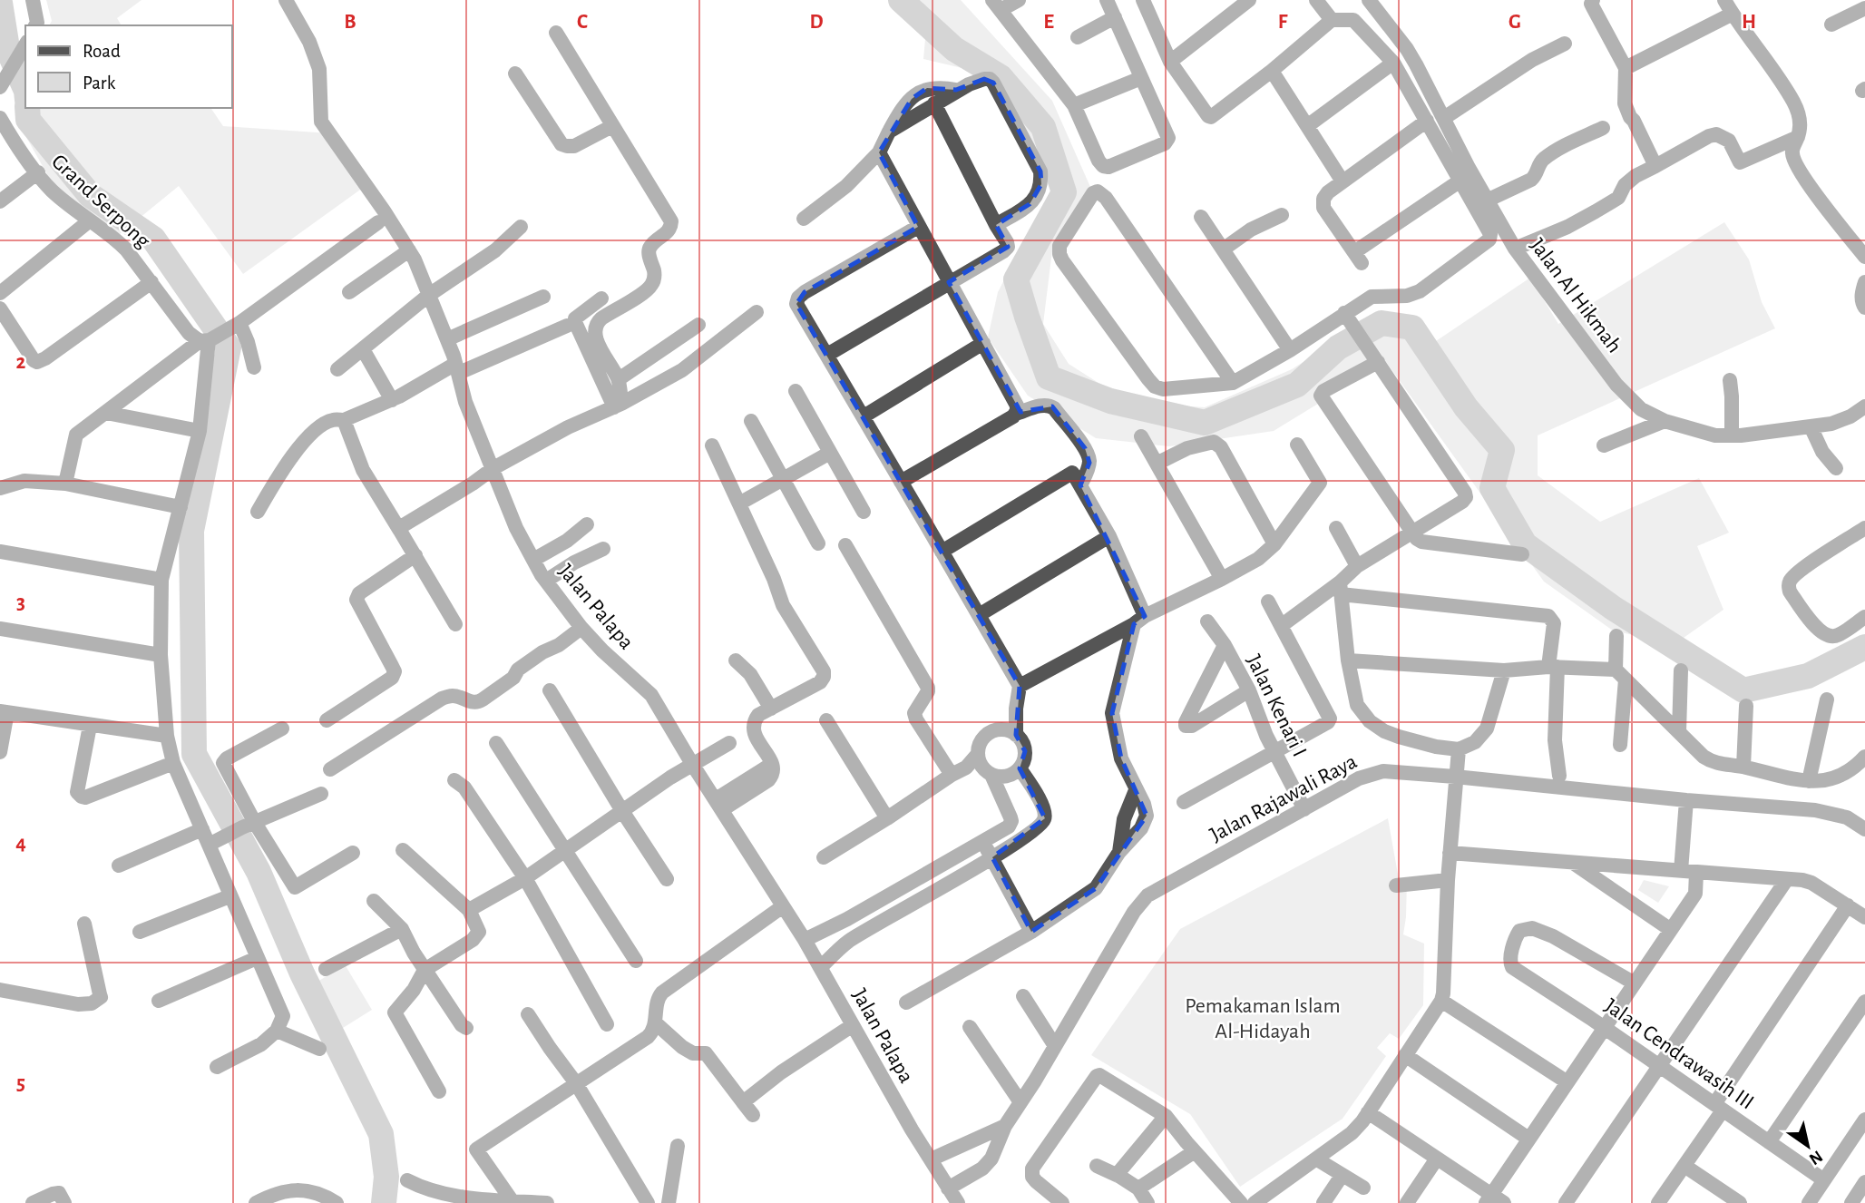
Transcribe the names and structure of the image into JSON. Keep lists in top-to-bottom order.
{
  "streets": {
    "street": [
      "Grand Serpong",
      "Jalan Al Hikmah",
      "Jalan Palapa",
      "Jalan Kenari I",
      "Jalan Rajawali Raya",
      "Jalan Cendrawasih III"
    ]
  },
  "crossings": [
    ["Jalan Palapa", "Jalan Rajawali Raya"],
    ["Jalan Kenari I", "Jalan Rajawali Raya"]
  ],
  "parks": ["Pemakaman Islam Al-Hidayah"],
  "legend": ["Road", "Park"],
  "north": "bottom right",
  "grid": {
    "columns": [
      "B",
      "C",
      "D",
      "E",
      "F",
      "G",
      "H"
    ],
    "rows": [
      "2",
      "3",
      "4",
      "5"
    ]
  }
}
